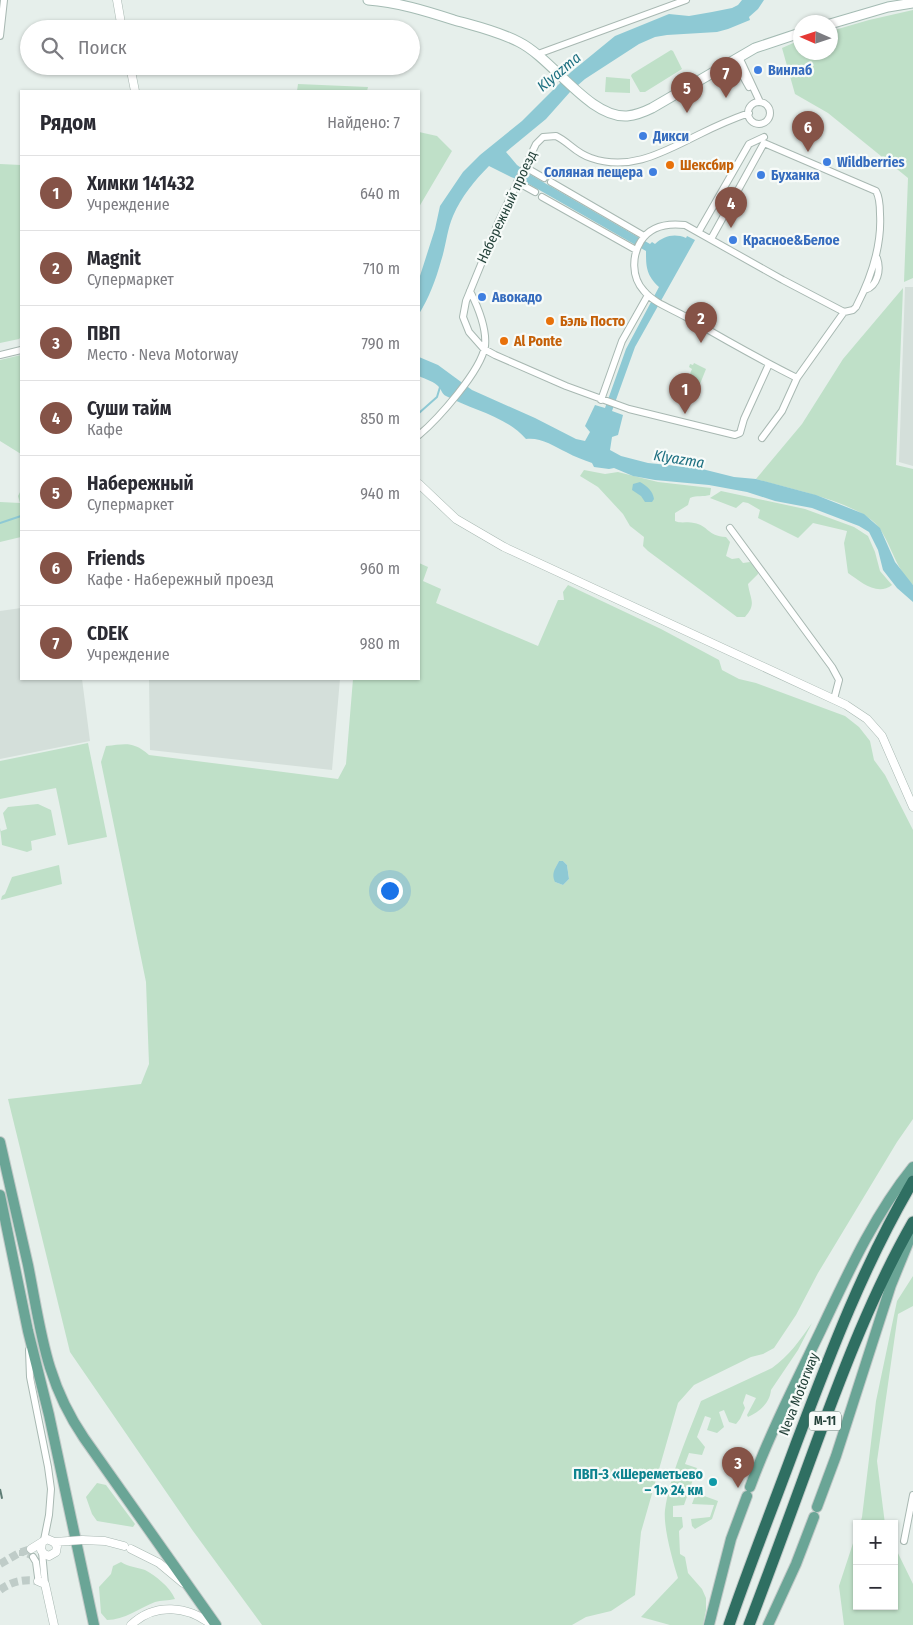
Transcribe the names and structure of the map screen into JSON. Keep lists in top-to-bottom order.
{
  "streets": {
    "highway": ["Neva Motorway", "М-11"],
    "street": ["Набережный проезд"]
  },
  "water": ["Klyazma"],
  "places": [
    "Винлаб",
    "Дикси",
    "Wildberries",
    "Шексбир",
    "Соляная пещера",
    "Буханка",
    "Красное&Белое",
    "Авокадо",
    "Бэль Посто",
    "Al Ponte",
    "ПВП-3 «Шереметьево – 1» 24 км"
  ],
  "north": "left",
  "page": {
    "search": "Поиск",
    "pins": [
      "7",
      "5",
      "6",
      "4",
      "2",
      "1",
      "3"
    ],
    "heading": ["Рядом", "Найдено: 7"],
    "list": [
      {
        "mark": "1",
        "name": "Химки 141432",
        "note": "Учреждение",
        "value": "640 m"
      },
      {
        "mark": "2",
        "name": "Magnit",
        "note": "Супермаркет",
        "value": "710 m"
      },
      {
        "mark": "3",
        "name": "ПВП",
        "note": "Место · Neva Motorway",
        "value": "790 m"
      },
      {
        "mark": "4",
        "name": "Суши тайм",
        "note": "Кафе",
        "value": "850 m"
      },
      {
        "mark": "5",
        "name": "Набережный",
        "note": "Супермаркет",
        "value": "940 m"
      },
      {
        "mark": "6",
        "name": "Friends",
        "note": "Кафе · Набережный проезд",
        "value": "960 m"
      },
      {
        "mark": "7",
        "name": "CDEK",
        "note": "Учреждение",
        "value": "980 m"
      }
    ],
    "map_buttons": ["+", "−"]
  }
}
